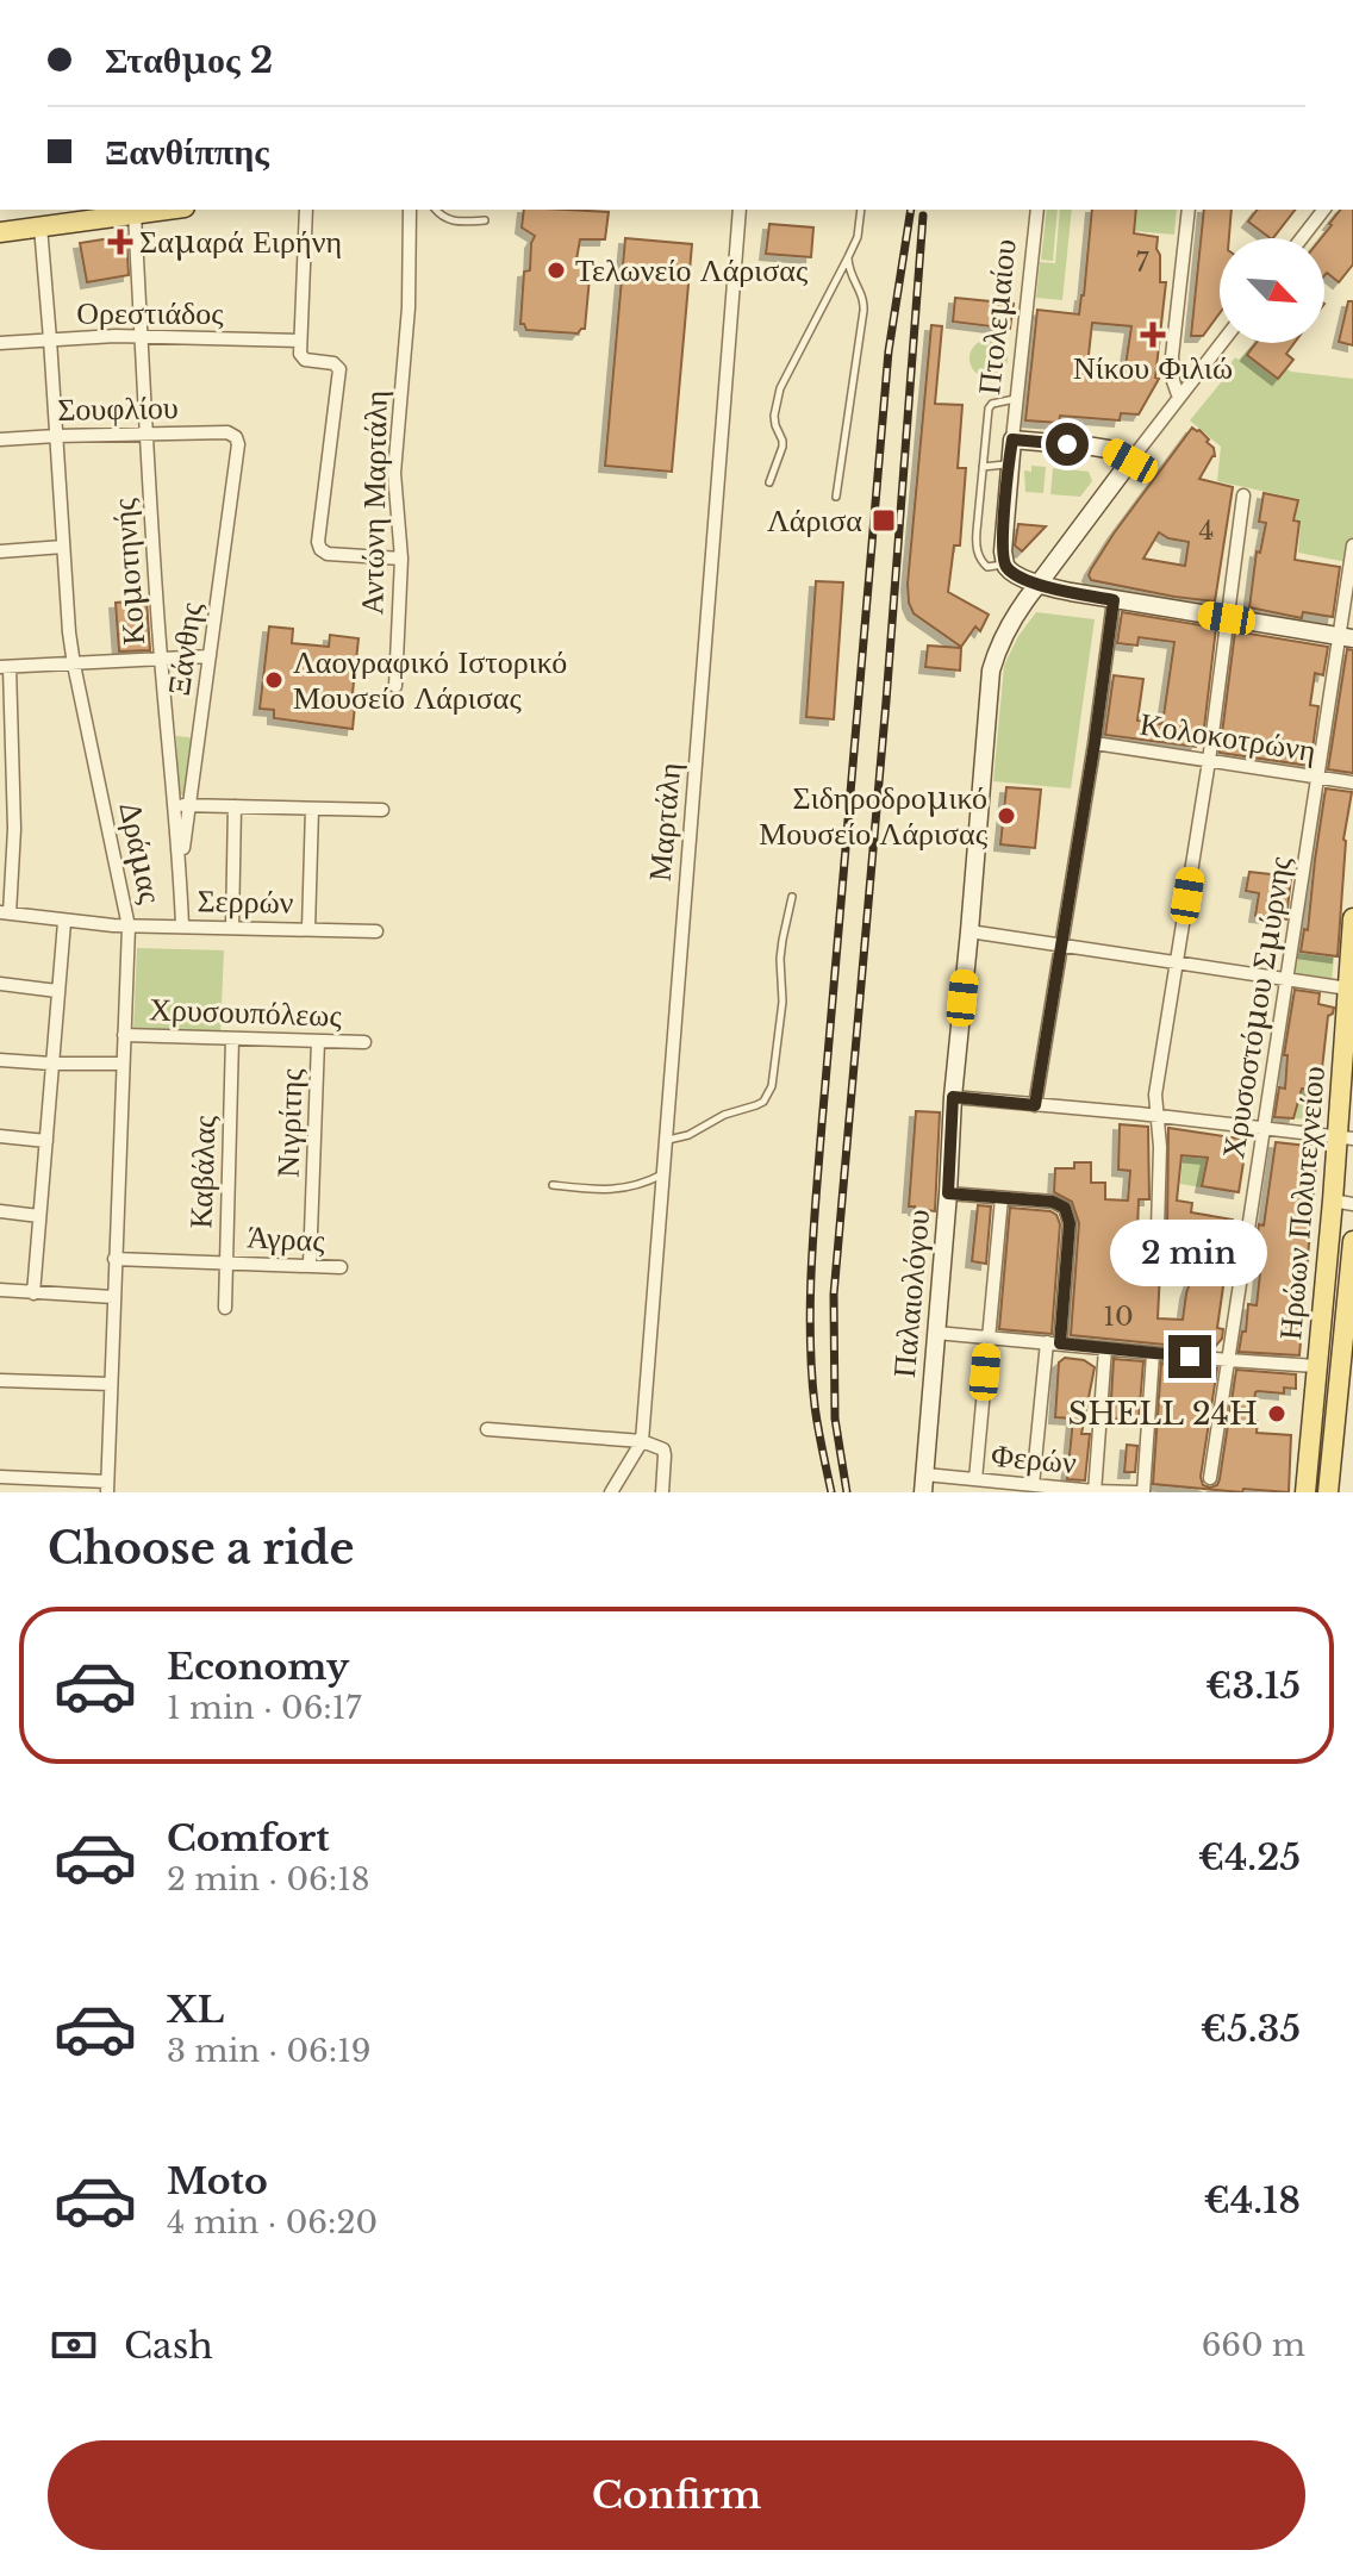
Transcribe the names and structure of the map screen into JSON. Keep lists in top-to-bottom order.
{
  "streets": {
    "main road": ["Ηρώων Πολυτεχνείου"],
    "street": [
      "Ορεστιάδος",
      "Πτολεμαίου",
      "Σουφλίου",
      "Αντώνη Μαρτάλη",
      "Κομοτηνής",
      "Ξάνθης",
      "Κολοκοτρώνη",
      "Μαρτάλη",
      "Δράμας",
      "Σερρών",
      "Χρυσοστόμου Σμύρνης",
      "Χρυσουπόλεως",
      "Νιγρίτης",
      "Καβάλας",
      "Άγρας",
      "Παλαιολόγου",
      "Φερών"
    ]
  },
  "crossings": [
    ["Ορεστιάδος", "Κομοτηνής"],
    ["Ορεστιάδος", "Δράμας"],
    ["Σουφλίου", "Κομοτηνής"],
    ["Σουφλίου", "Ξάνθης"],
    ["Σουφλίου", "Δράμας"],
    ["Κομοτηνής", "Ξάνθης"],
    ["Κομοτηνής", "Σερρών"],
    ["Κολοκοτρώνη", "Χρυσοστόμου Σμύρνης"],
    ["Δράμας", "Σερρών"],
    ["Δράμας", "Χρυσουπόλεως"],
    ["Δράμας", "Άγρας"],
    ["Χρυσουπόλεως", "Νιγρίτης"],
    ["Χρυσουπόλεως", "Καβάλας"],
    ["Νιγρίτης", "Άγρας"],
    ["Καβάλας", "Άγρας"],
    ["Παλαιολόγου", "Φερών"]
  ],
  "places": {
    "health": ["Σαμαρά Ειρήνη", "Νίκου Φιλιώ"],
    "other": [
      "Τελωνείο Λάρισας",
      "Λαογραφικό Ιστορικό Μουσείο Λάρισας",
      "Σιδηροδρομικό Μουσείο Λάρισας",
      "SHELL 24H"
    ],
    "transit": ["Λάρισα"]
  },
  "house_numbers": ["7", "4", "10"],
  "north": "bottom right",
  "page": {
    "banner": ["Σταθμος 2", "Ξανθίππης"],
    "bubble": "2 min",
    "heading": "Choose a ride",
    "list": [
      {
        "name": "Economy",
        "note": "1 min · 06:17",
        "value": "€3.15"
      },
      {
        "name": "Comfort",
        "note": "2 min · 06:18",
        "value": "€4.25"
      },
      {
        "name": "XL",
        "note": "3 min · 06:19",
        "value": "€5.35"
      },
      {
        "name": "Moto",
        "note": "4 min · 06:20",
        "value": "€4.18"
      }
    ],
    "pay": ["Cash", "660 m"],
    "buttons": "Confirm"
  }
}
